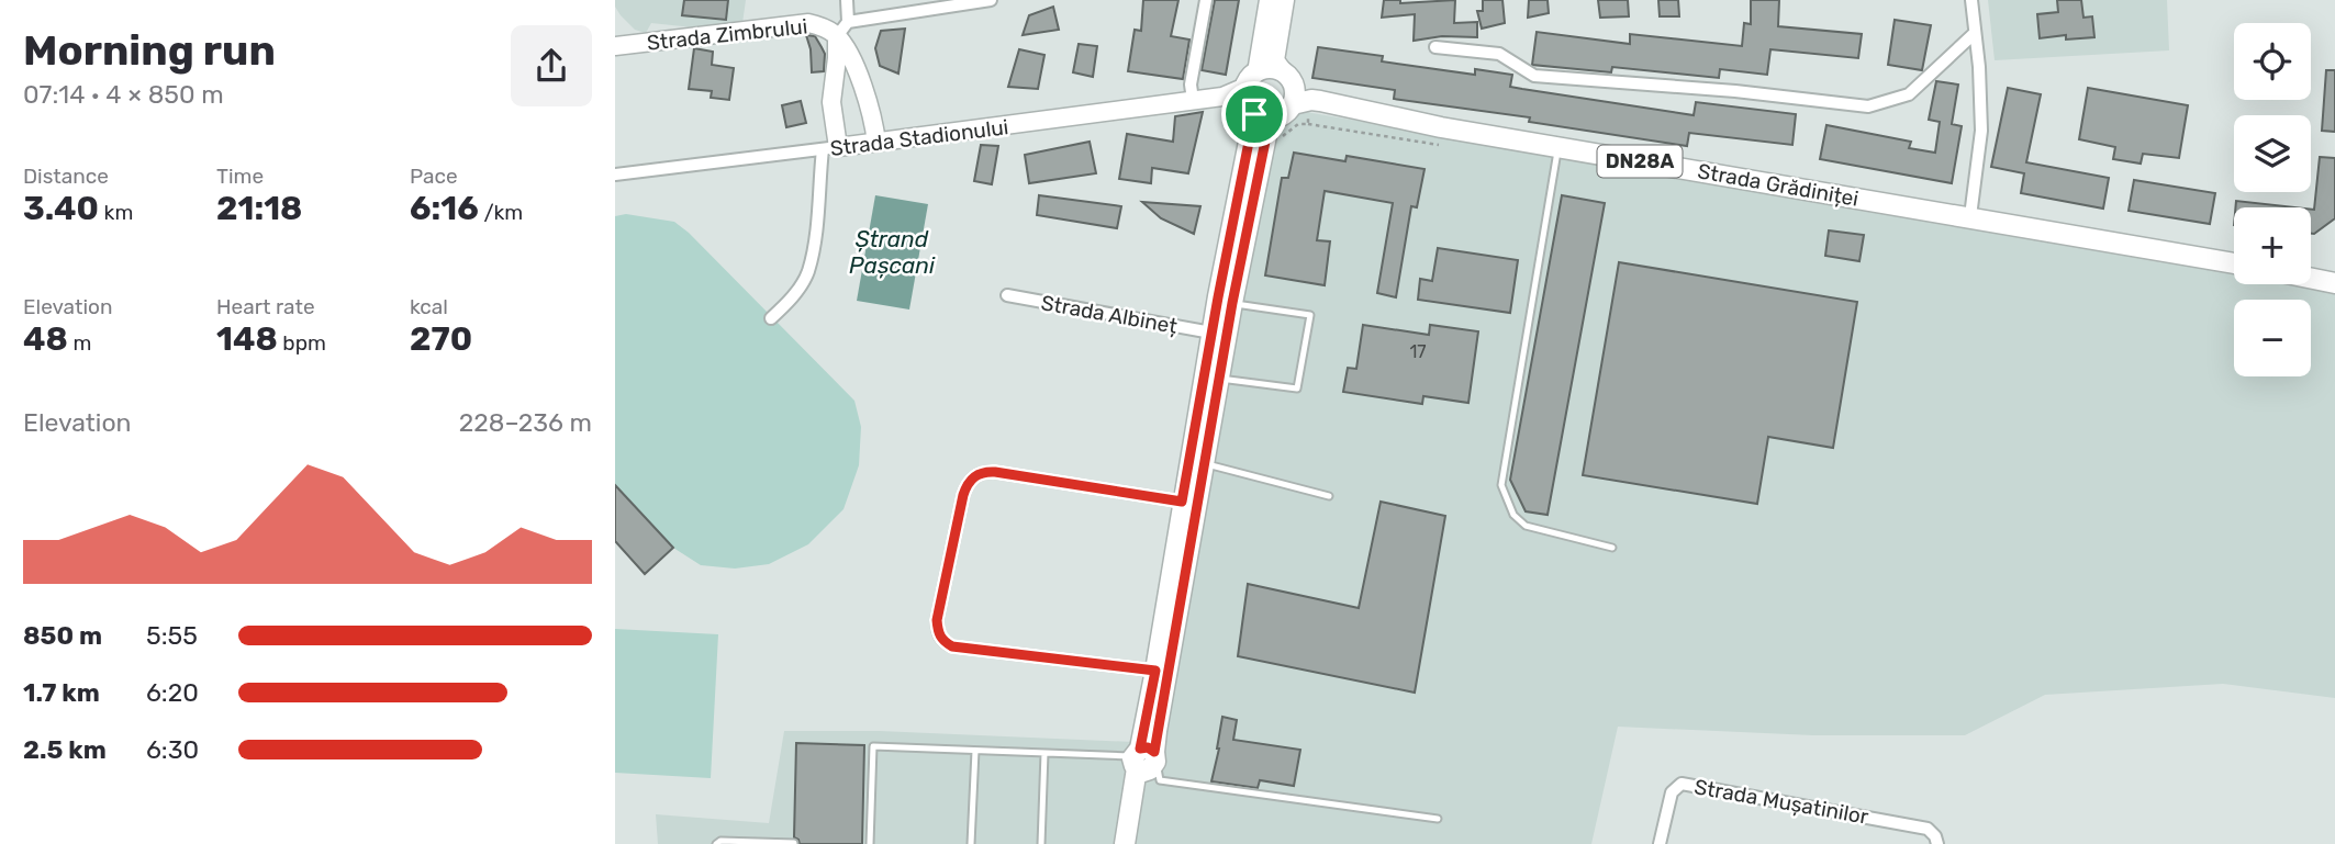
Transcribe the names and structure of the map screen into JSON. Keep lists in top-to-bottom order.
{
  "streets": {
    "main road": ["DN28A", "Strada Grădiniței"],
    "street": [
      "Strada Zimbrului",
      "Strada Stadionului",
      "Strada Albineț",
      "Strada Mușatinilor"
    ]
  },
  "crossings": [
    ["Strada Stadionului", "DN28A"],
    ["DN28A", "Strada Grădiniței"]
  ],
  "water": ["Ștrand Pașcani"],
  "house_numbers": ["17"],
  "page": {
    "heading": ["Morning run", "07:14 · 4 × 850 m"],
    "map_buttons": ["+", "−"],
    "stats": [
      ["Distance", "3.40 km"],
      ["Time", "21:18"],
      ["Pace", "6:16 /km"],
      ["Elevation", "48 m"],
      ["Heart rate", "148 bpm"],
      ["kcal", "270"]
    ],
    "chart": ["Elevation", "228–236 m"],
    "list": [
      {
        "name": "850 m",
        "note": "5:55"
      },
      {
        "name": "1.7 km",
        "note": "6:20"
      },
      {
        "name": "2.5 km",
        "note": "6:30"
      }
    ]
  }
}
